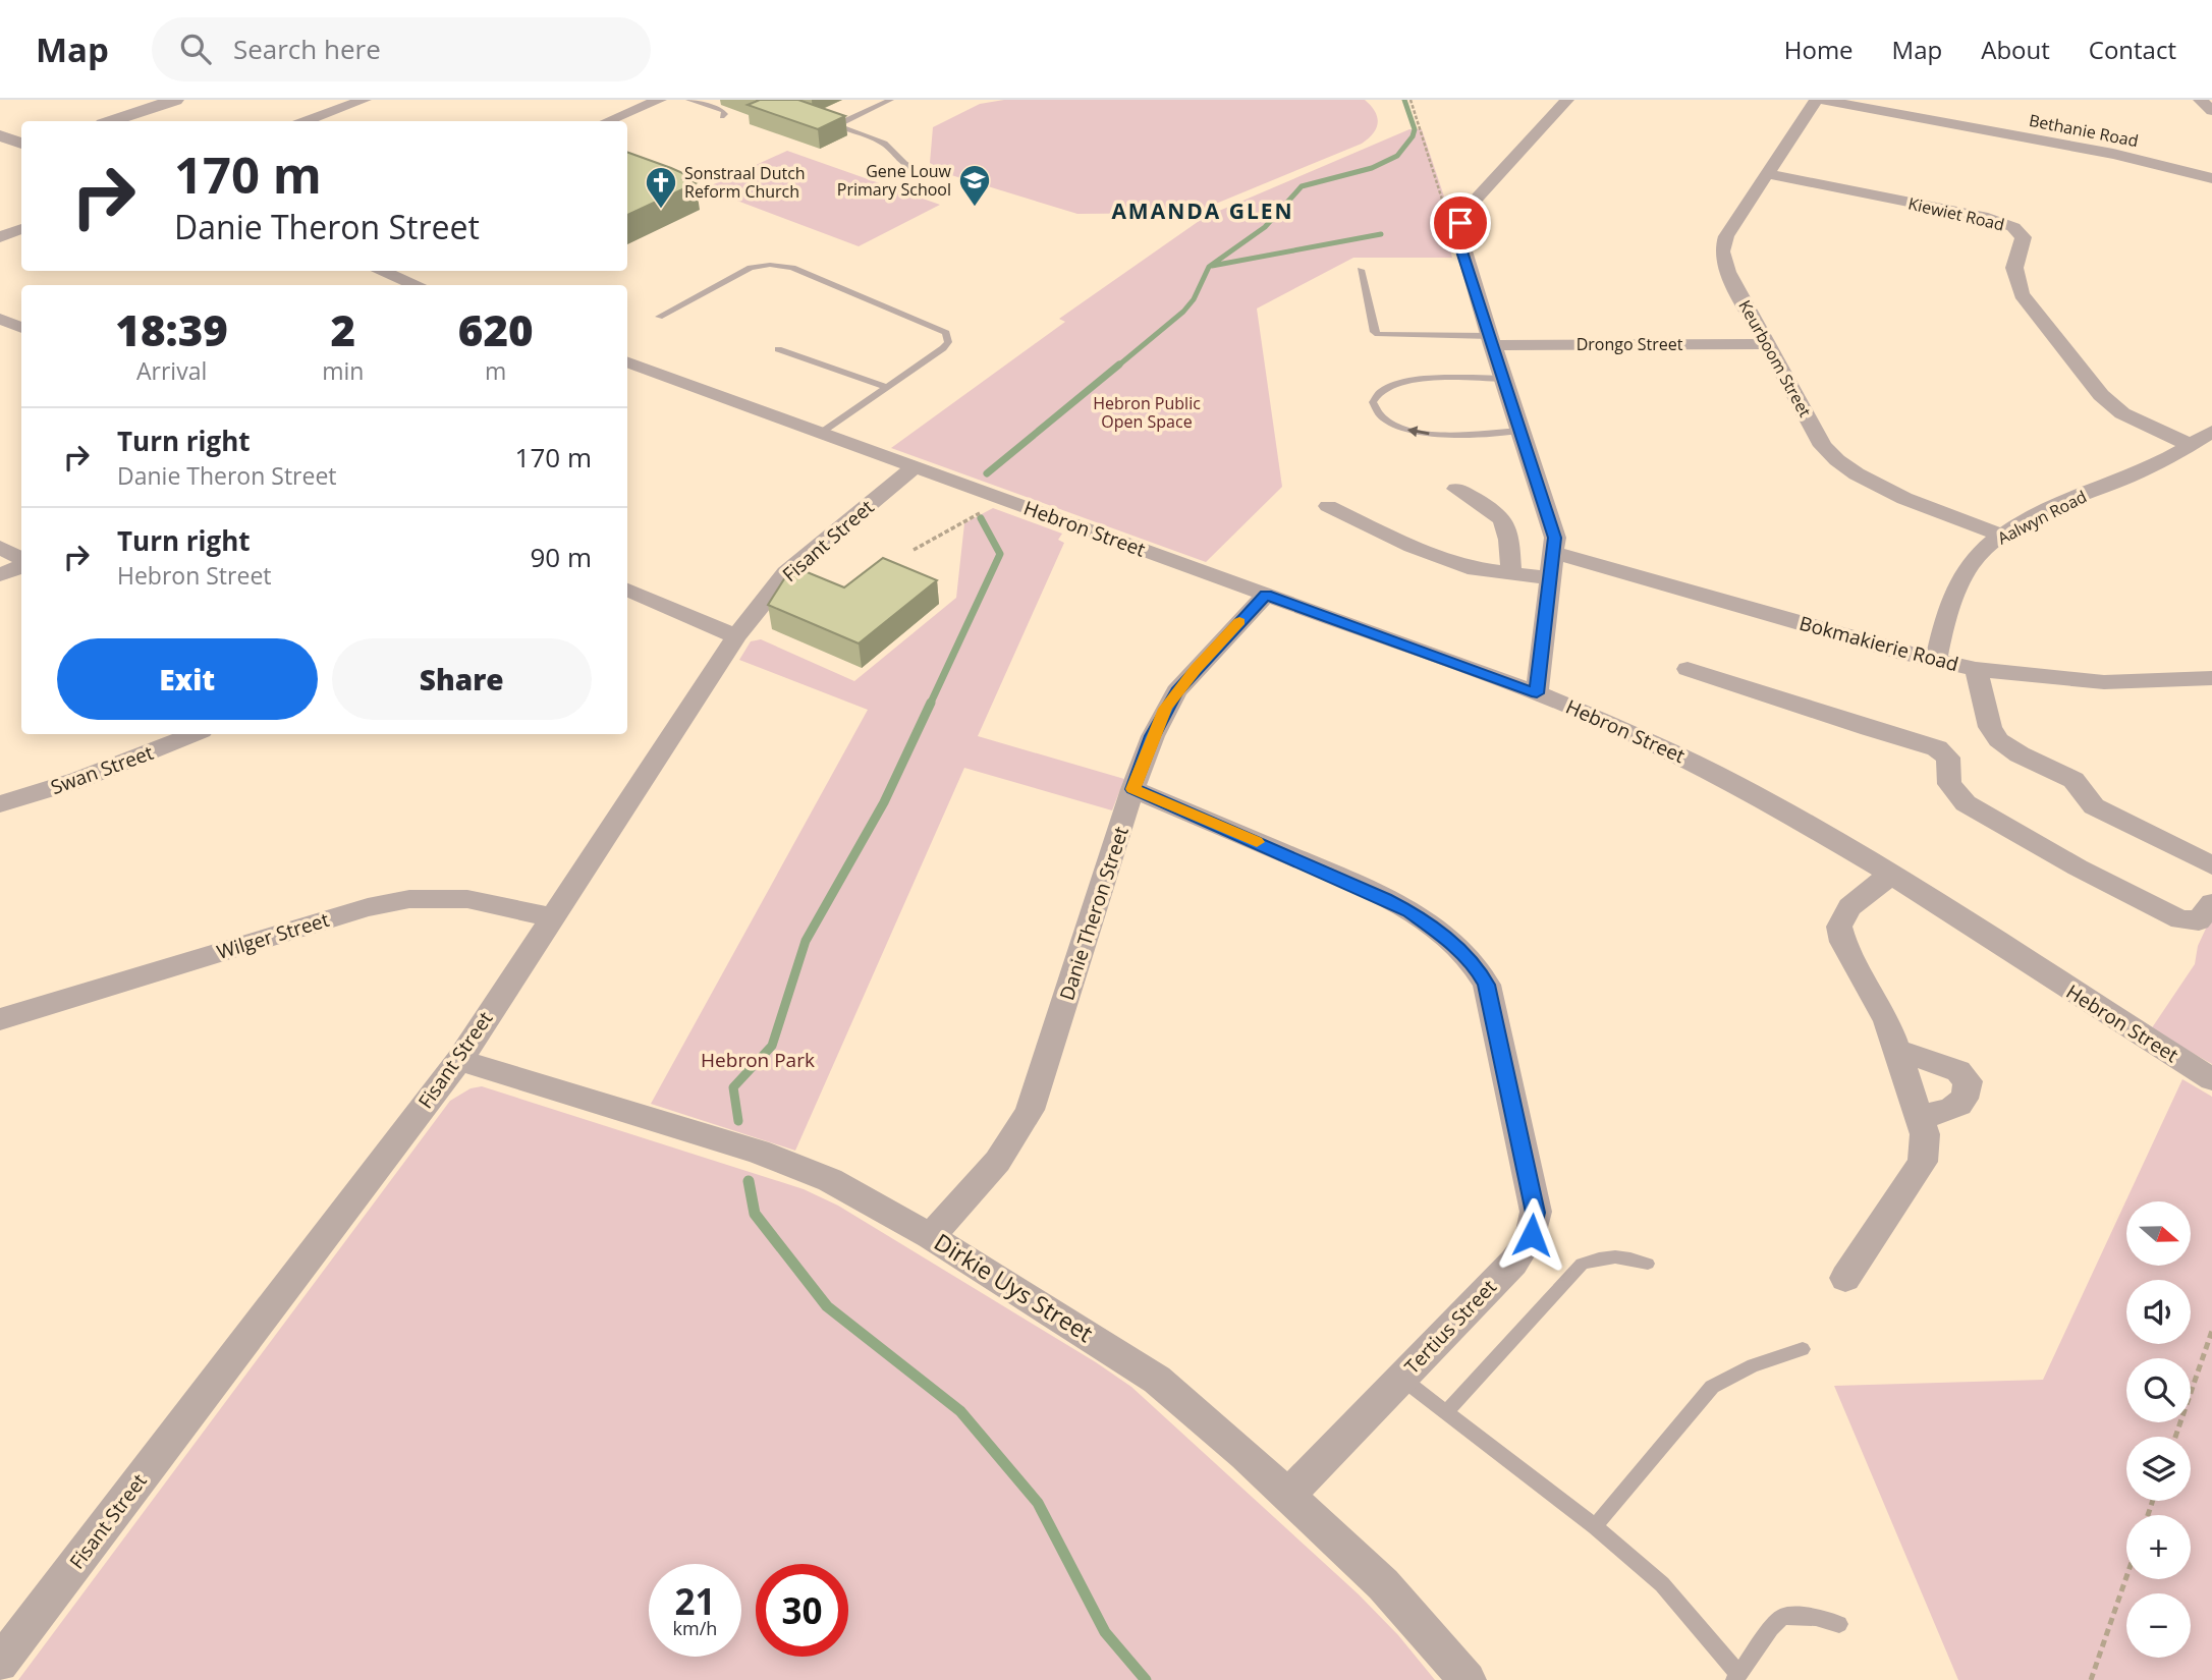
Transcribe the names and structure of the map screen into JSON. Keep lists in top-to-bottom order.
{
  "streets": {
    "street": [
      "Bethanie Road",
      "Kiewiet Road",
      "Drongo Street",
      "Keurboom Street",
      "Aalwyn Road",
      "Hebron Street",
      "Fisant Street",
      "Bokmakierie Road",
      "Swan Street",
      "Danie Theron Street",
      "Wilger Street",
      "Dirkie Uys Street",
      "Tertius Street"
    ]
  },
  "crossings": [
    ["Bethanie Road", "Keurboom Street"],
    ["Kiewiet Road", "Keurboom Street"],
    ["Kiewiet Road", "Aalwyn Road"],
    ["Drongo Street", "Keurboom Street"],
    ["Keurboom Street", "Aalwyn Road"],
    ["Aalwyn Road", "Bokmakierie Road"],
    ["Hebron Street", "Fisant Street"],
    ["Hebron Street", "Danie Theron Street"],
    ["Fisant Street", "Wilger Street"],
    ["Fisant Street", "Dirkie Uys Street"],
    ["Danie Theron Street", "Dirkie Uys Street"],
    ["Danie Theron Street", "Tertius Street"],
    ["Dirkie Uys Street", "Tertius Street"]
  ],
  "districts": ["AMANDA GLEN"],
  "parks": ["Hebron Public Open Space", "Hebron Park"],
  "places": {
    "school or university": ["Gene Louw Primary School"],
    "church": ["Sonstraal Dutch Reform Church"]
  },
  "north": "right",
  "page": {
    "header": "Map",
    "search": "Search here",
    "nav": [
      "Home",
      "Map",
      "About",
      "Contact"
    ],
    "turn": ["170 m", "Danie Theron Street"],
    "eta": [
      "18:39",
      "Arrival",
      "2",
      "min",
      "620",
      "m"
    ],
    "list": [
      {
        "name": "Turn right",
        "note": "Danie Theron Street",
        "value": "170 m"
      },
      {
        "name": "Turn right",
        "note": "Hebron Street",
        "value": "90 m"
      }
    ],
    "buttons": ["Exit", "Share"],
    "map_buttons": ["+", "−"],
    "speed": "21 km/h",
    "limit": "30"
  }
}
